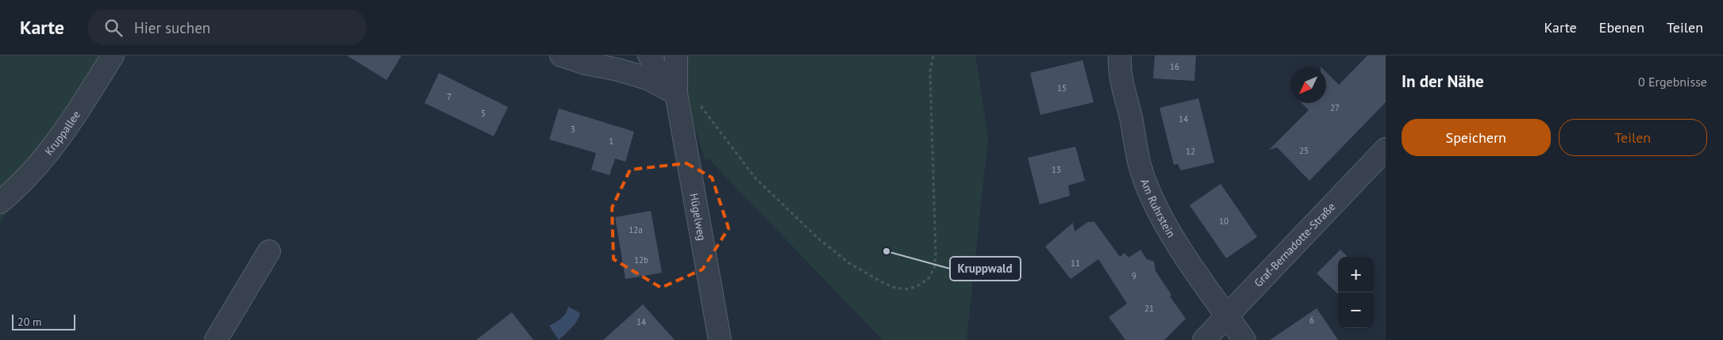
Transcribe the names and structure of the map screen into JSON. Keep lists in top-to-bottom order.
{
  "streets": {
    "street": [
      "Kruppallee",
      "Am Ruhrstein",
      "Hügelweg",
      "Graf-Bernadotte-Straße"
    ]
  },
  "crossings": [
    ["Am Ruhrstein", "Graf-Bernadotte-Straße"]
  ],
  "places": ["Kruppwald"],
  "house_numbers": [
    "16",
    "15",
    "7",
    "27",
    "5",
    "14",
    "3",
    "1",
    "25",
    "12",
    "13",
    "10",
    "12a",
    "12b",
    "11",
    "9",
    "21",
    "6",
    "14"
  ],
  "scale_bar": "20 m",
  "north": "bottom left",
  "page": {
    "header": "Karte",
    "search": "Hier suchen",
    "nav": ["Karte", "Ebenen", "Teilen"],
    "heading": ["In der Nähe", "0 Ergebnisse"],
    "buttons": ["Speichern", "Teilen"],
    "map_buttons": ["+", "−"],
    "scale": "20 m"
  }
}
